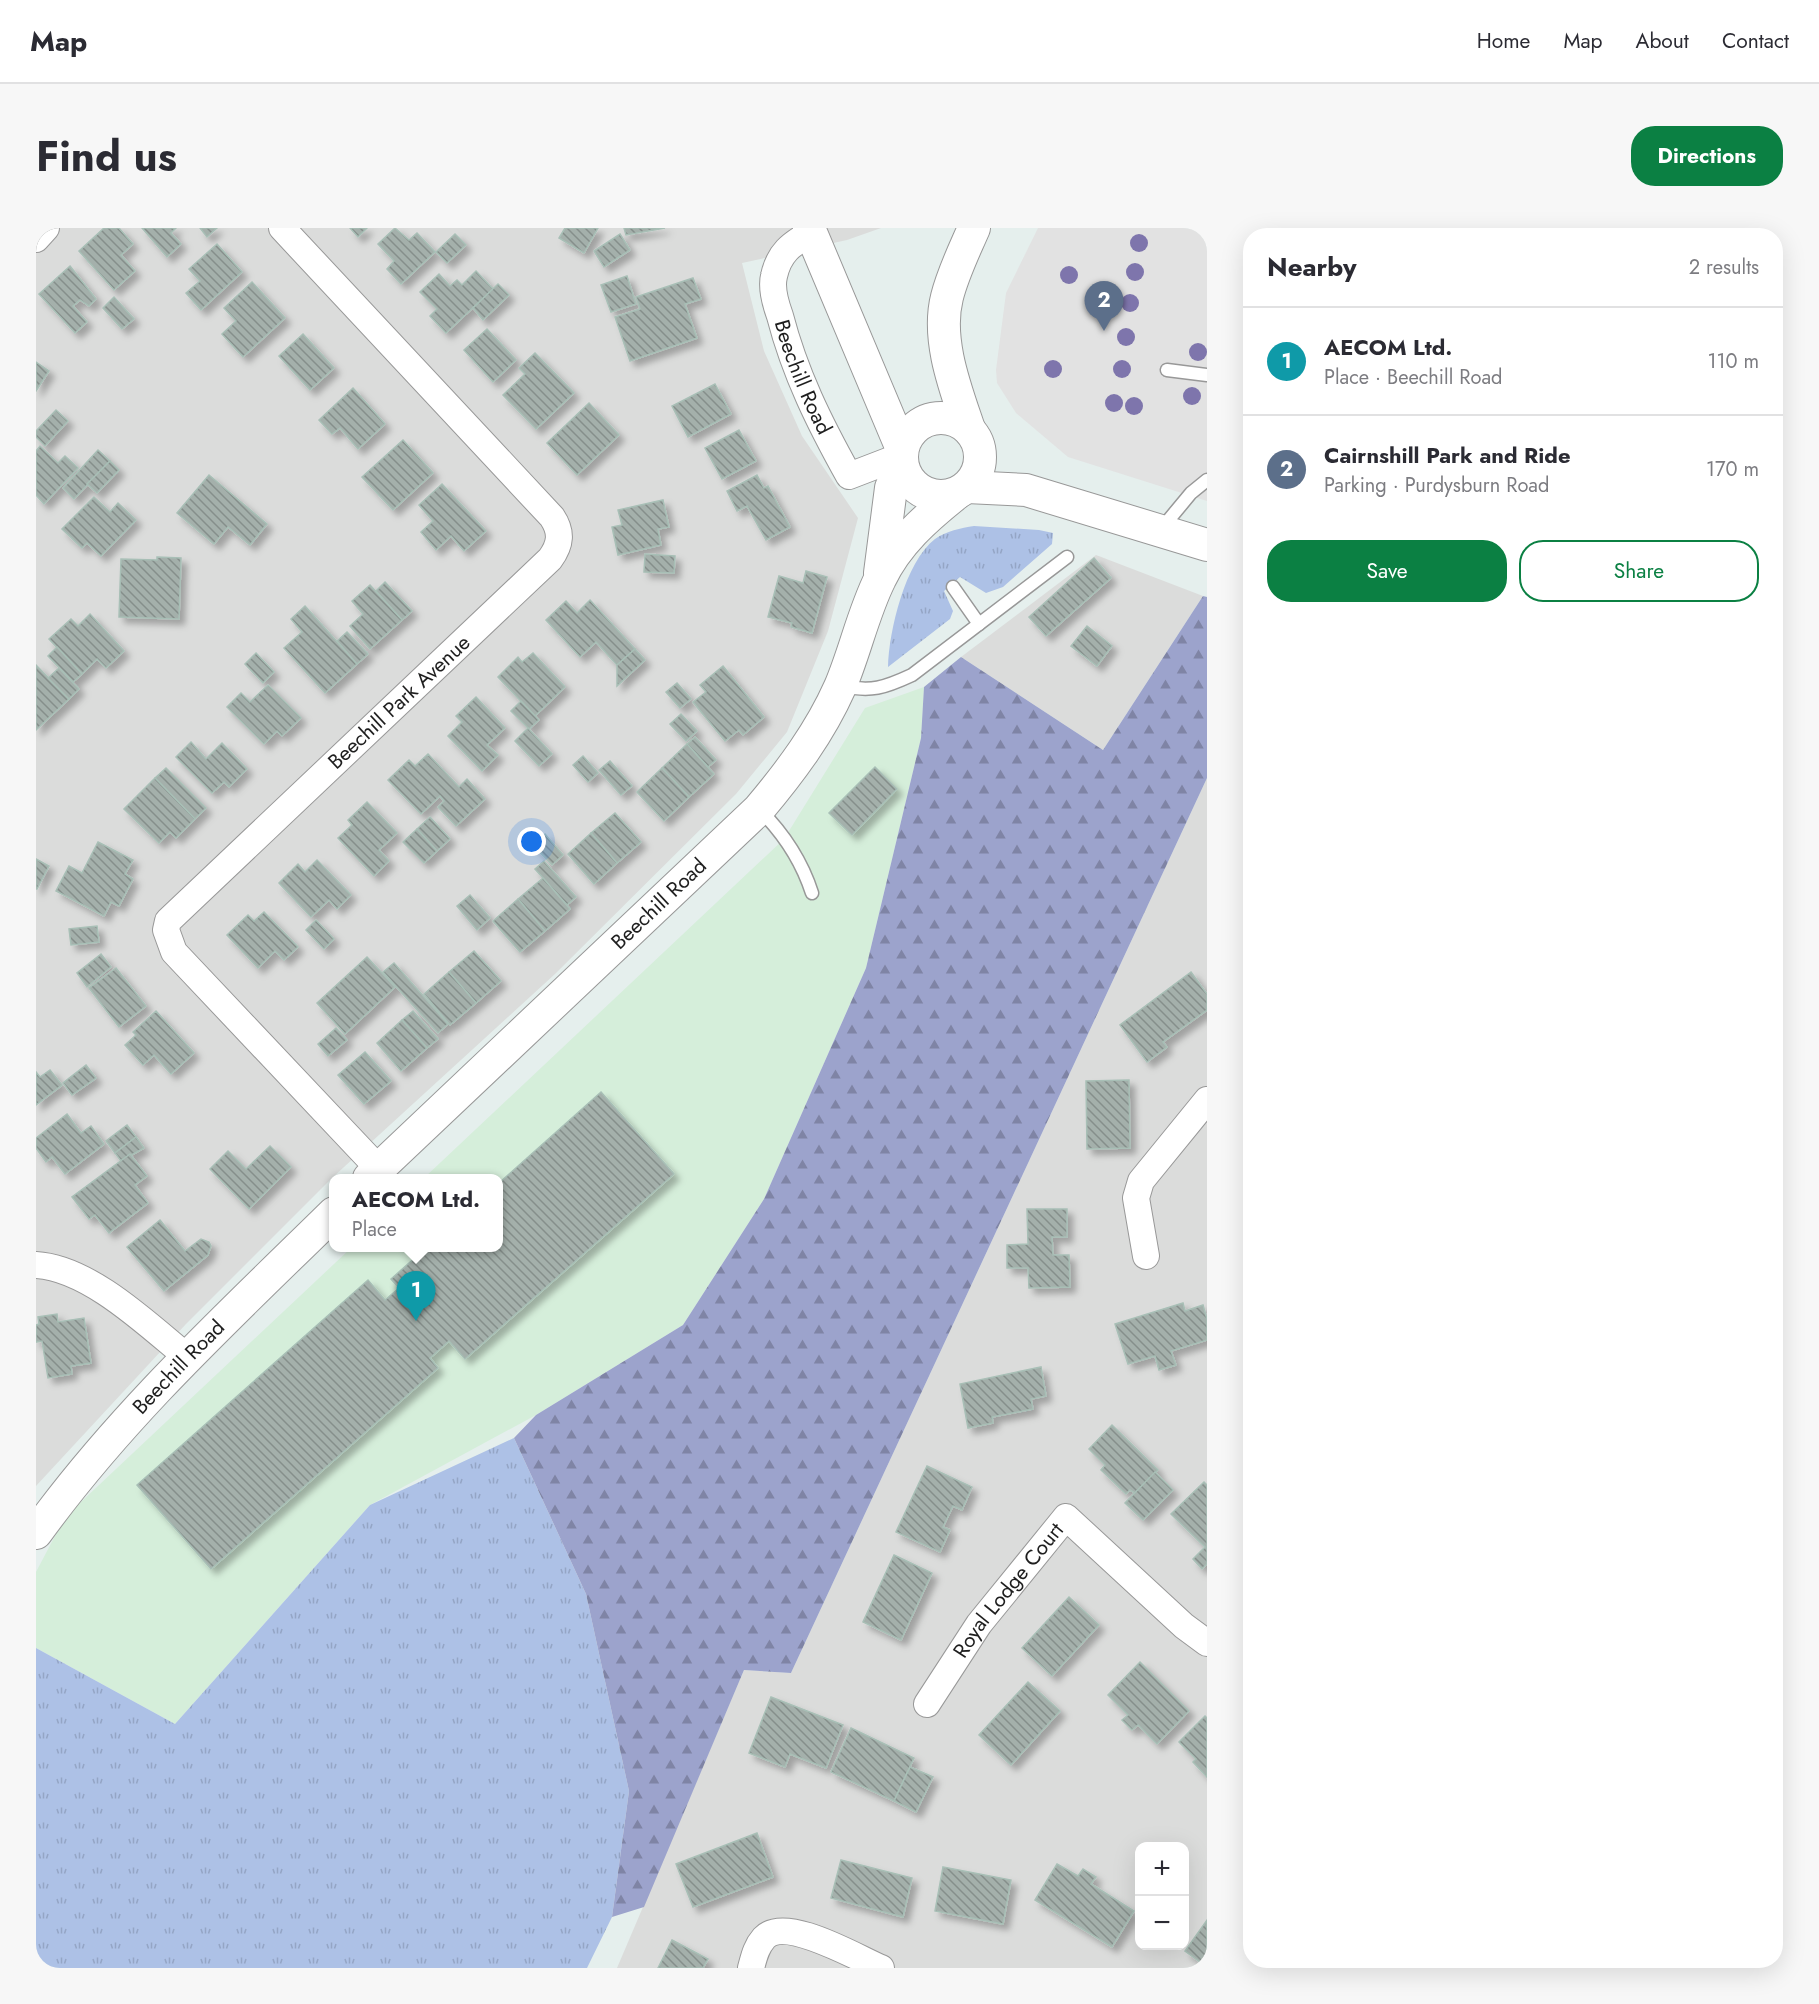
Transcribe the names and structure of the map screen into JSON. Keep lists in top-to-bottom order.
{
  "streets": {
    "street": ["Beechill Road", "Beechill Park Avenue", "Royal Lodge Court"]
  },
  "crossings": [
    ["Beechill Road", "Beechill Park Avenue"]
  ],
  "page": {
    "header": "Map",
    "nav": [
      "Home",
      "Map",
      "About",
      "Contact"
    ],
    "title": "Find us",
    "buttons": [
      "Directions",
      ["Save", "Share"]
    ],
    "heading": ["Nearby", "2 results"],
    "pins": ["2", "1"],
    "list": [
      {
        "mark": "1",
        "name": "AECOM Ltd.",
        "note": "Place · Beechill Road",
        "value": "110 m"
      },
      {
        "mark": "2",
        "name": "Cairnshill Park and Ride",
        "note": "Parking · Purdysburn Road",
        "value": "170 m"
      }
    ],
    "popup": ["AECOM Ltd.", "Place"],
    "map_buttons": ["+", "−"]
  }
}
